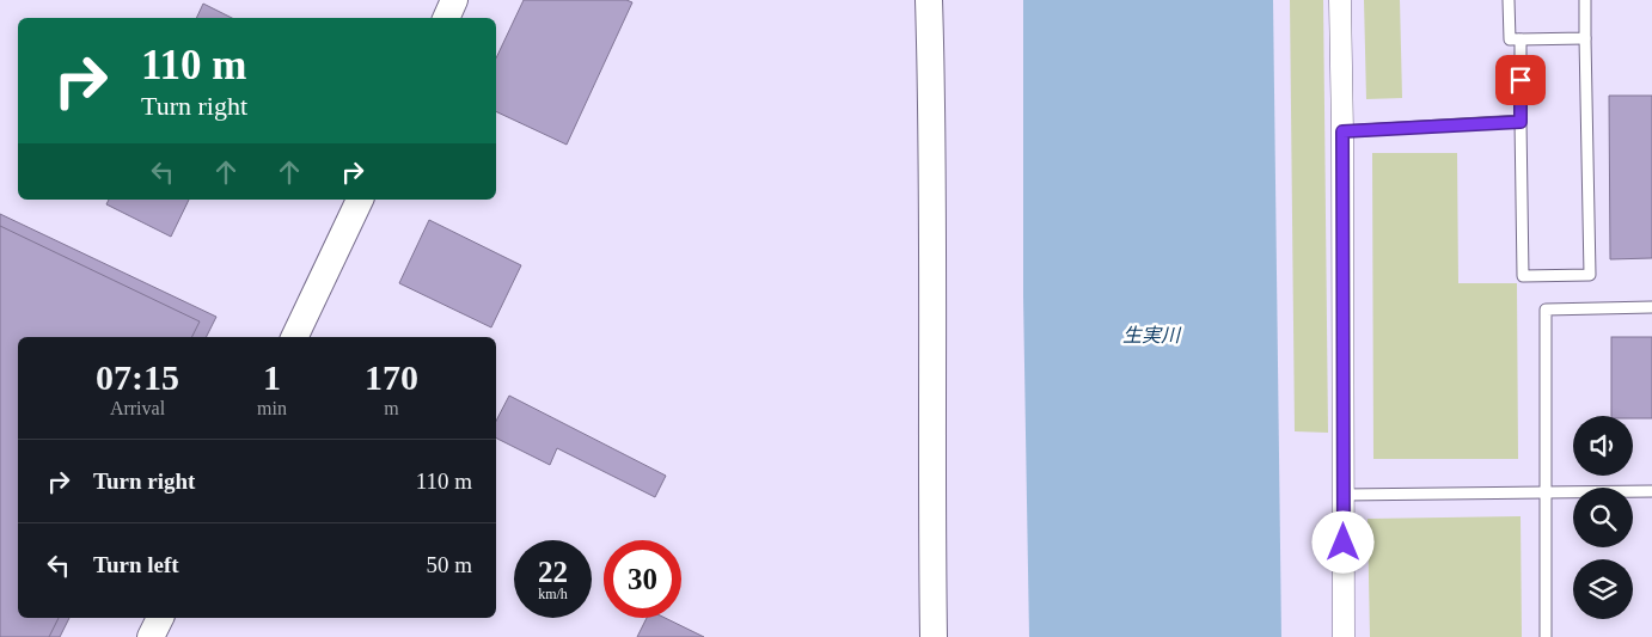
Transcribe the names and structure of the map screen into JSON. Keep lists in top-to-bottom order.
{
  "water": ["生実川"],
  "page": {
    "turn": ["110 m", "Turn right"],
    "eta": [
      "07:15",
      "Arrival",
      "1",
      "min",
      "170",
      "m"
    ],
    "list": [
      {
        "name": "Turn right",
        "value": "110 m"
      },
      {
        "name": "Turn left",
        "value": "50 m"
      }
    ],
    "speed": "22 km/h",
    "limit": "30"
  }
}
